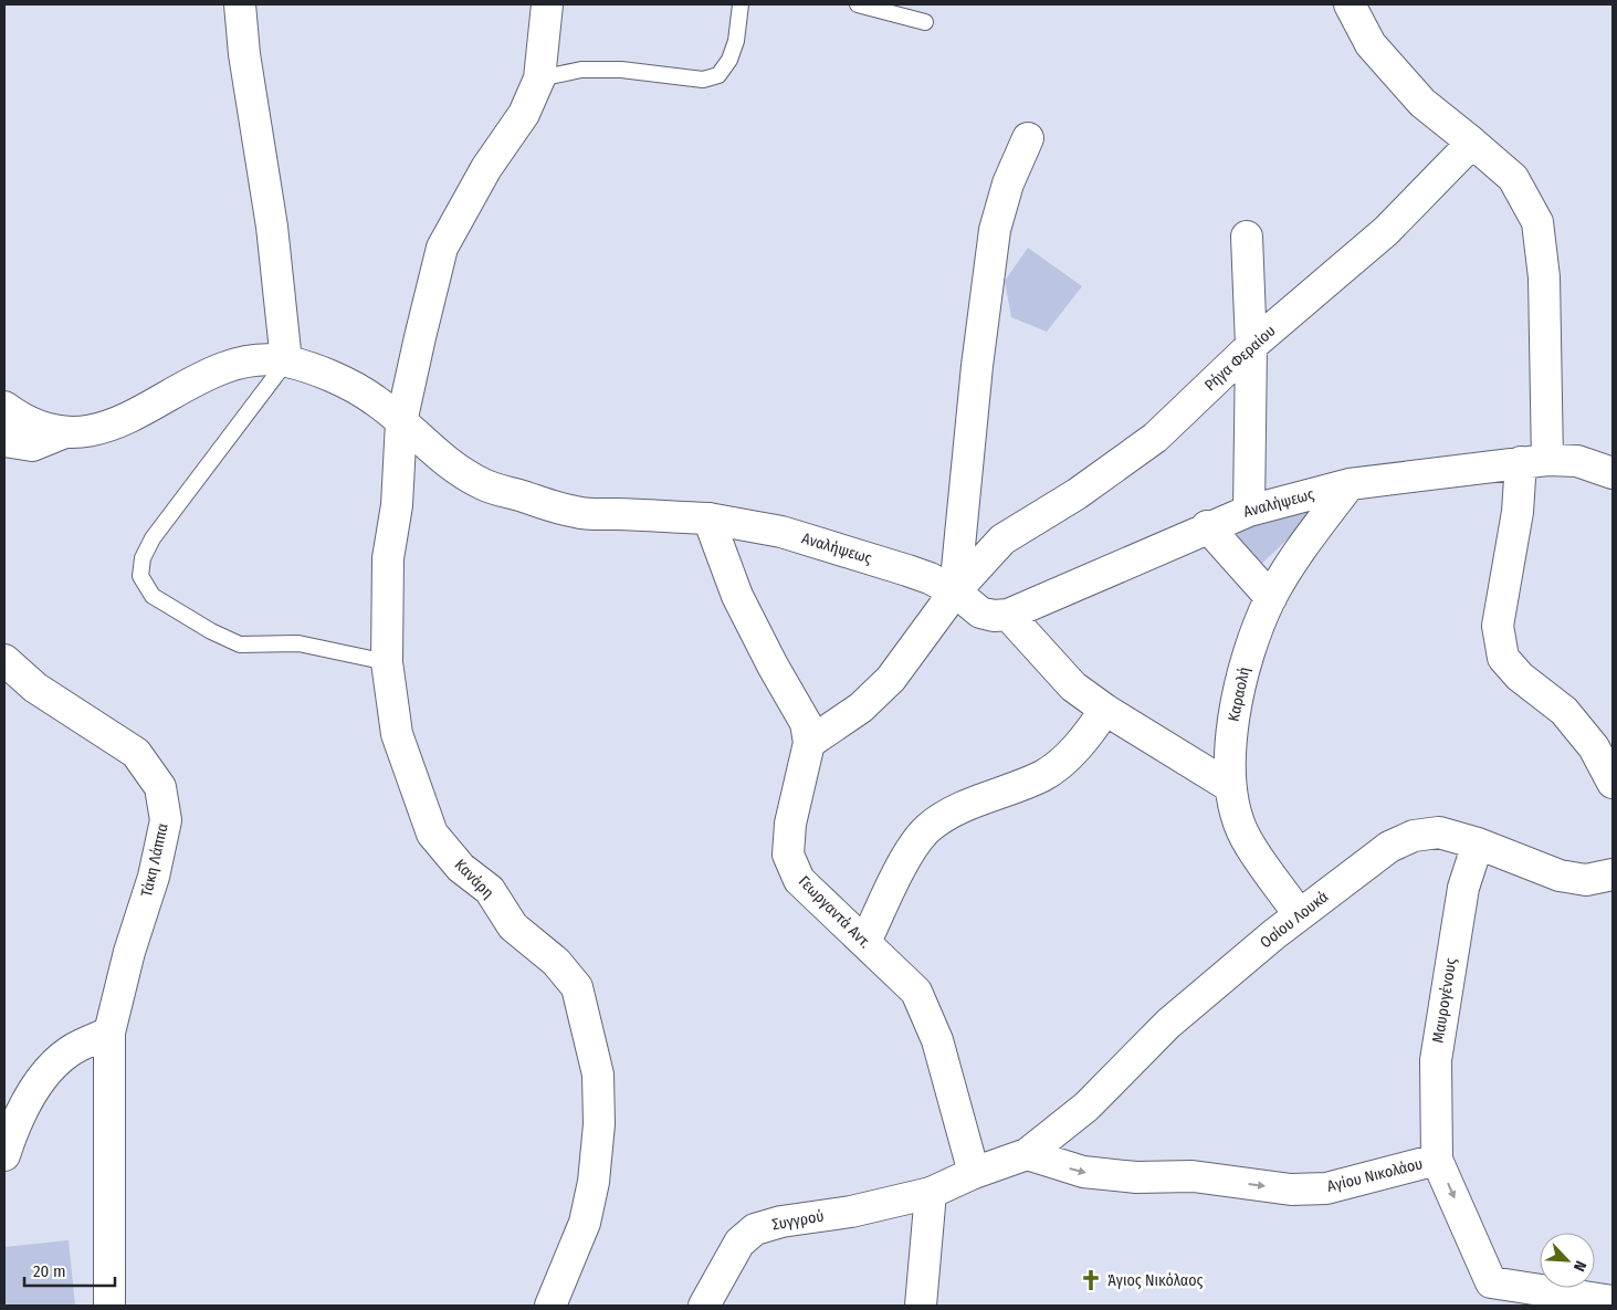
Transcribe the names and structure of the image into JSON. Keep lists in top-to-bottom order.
{
  "streets": {
    "street": [
      "Ρήγα Φεραίου",
      "Αναλήψεως",
      "Καραολή",
      "Τάκη Λάππα",
      "Κανάρη",
      "Γεωργαντά Αντ.",
      "Οσίου Λουκά",
      "Μαυρογένους",
      "Αγίου Νικολάου",
      "Συγγρού"
    ]
  },
  "crossings": [
    ["Ρήγα Φεραίου", "Αναλήψεως"],
    ["Ρήγα Φεραίου", "Γεωργαντά Αντ."],
    ["Αναλήψεως", "Καραολή"],
    ["Αναλήψεως", "Κανάρη"],
    ["Αναλήψεως", "Γεωργαντά Αντ."],
    ["Καραολή", "Οσίου Λουκά"],
    ["Γεωργαντά Αντ.", "Οσίου Λουκά"],
    ["Γεωργαντά Αντ.", "Συγγρού"],
    ["Οσίου Λουκά", "Μαυρογένους"],
    ["Οσίου Λουκά", "Αγίου Νικολάου"],
    ["Οσίου Λουκά", "Συγγρού"],
    ["Μαυρογένους", "Αγίου Νικολάου"]
  ],
  "one_way": ["Αγίου Νικολάου"],
  "places": {
    "church": ["Άγιος Νικόλαος"]
  },
  "scale_bar": "20 m",
  "north": "bottom right"
}
